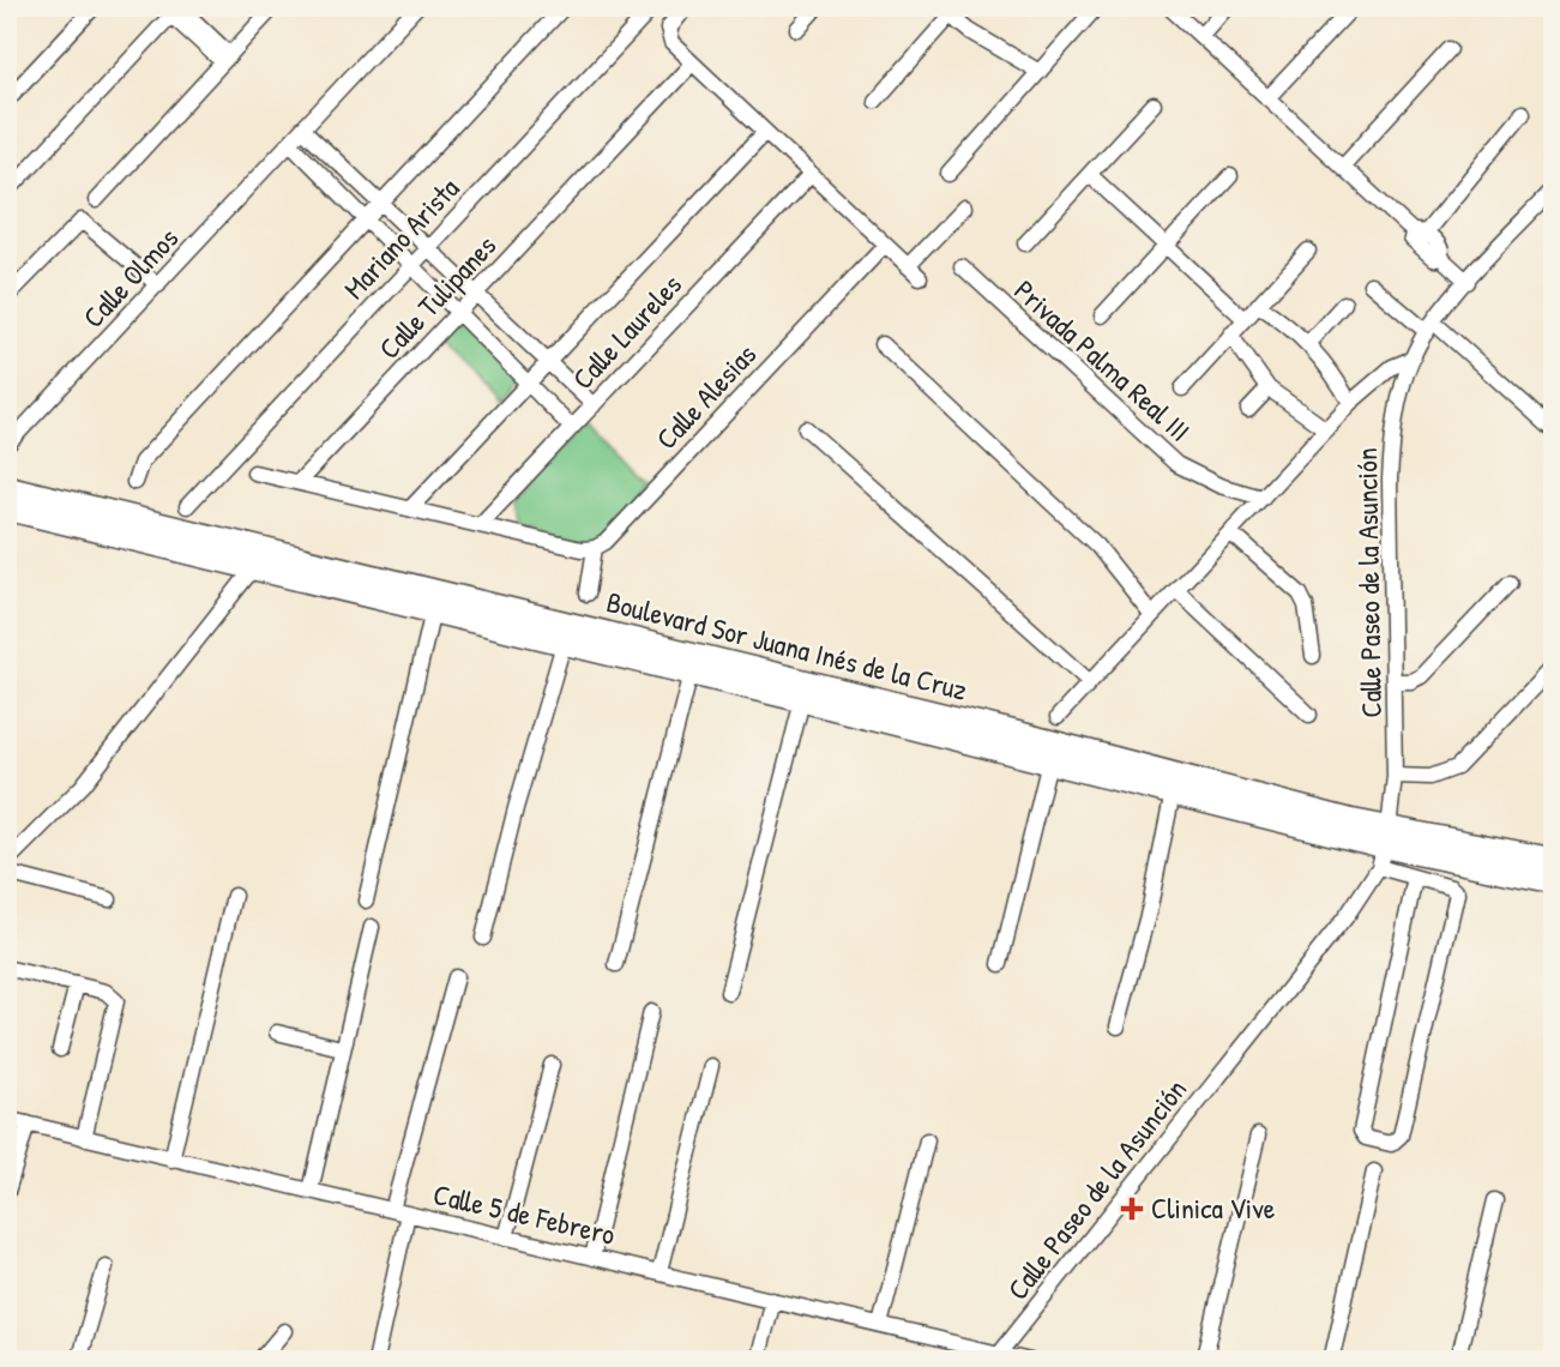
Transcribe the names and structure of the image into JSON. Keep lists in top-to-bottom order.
{
  "streets": {
    "main road": ["Boulevard Sor Juana Inés de la Cruz"],
    "street": [
      "Mariano Arista",
      "Calle Olmos",
      "Calle Tulipanes",
      "Calle Laureles",
      "Privada Palma Real III",
      "Calle Alesias",
      "Calle Paseo de la Asunción",
      "Calle 5 de Febrero"
    ]
  },
  "crossings": [
    ["Calle Paseo de la Asunción", "Boulevard Sor Juana Inés de la Cruz"],
    ["Calle Paseo de la Asunción", "Calle 5 de Febrero"]
  ],
  "places": {
    "health": ["Clinica Vive"]
  }
}
